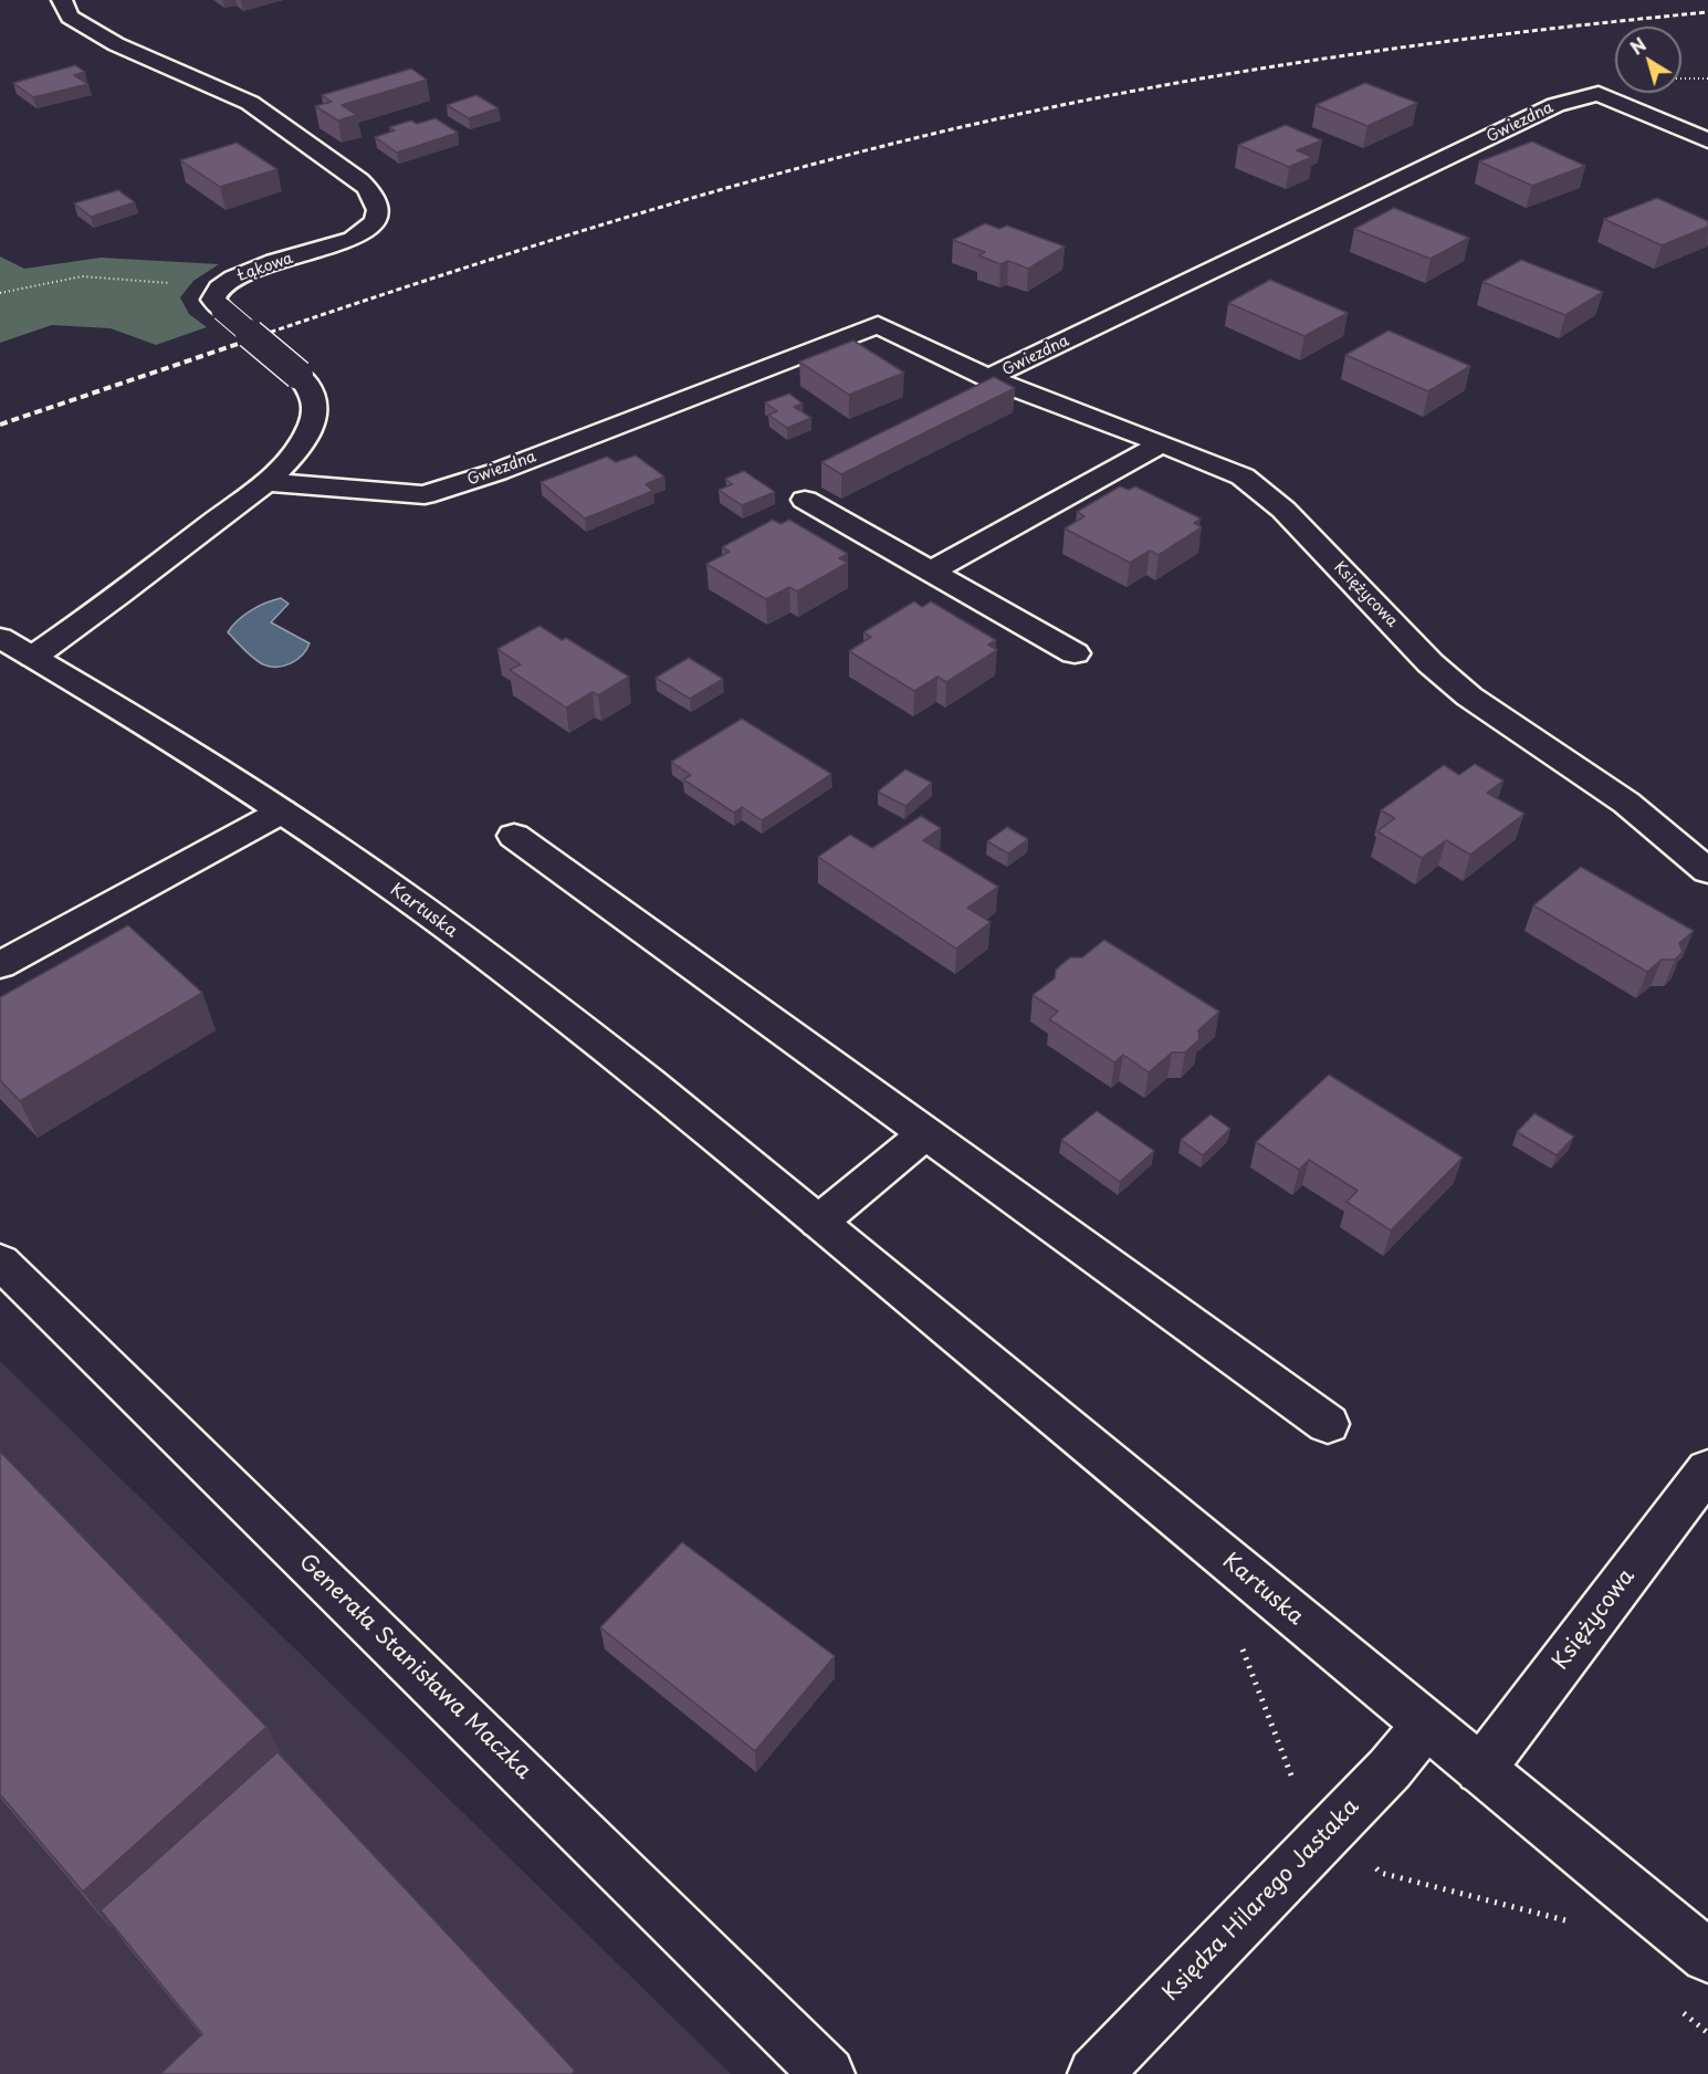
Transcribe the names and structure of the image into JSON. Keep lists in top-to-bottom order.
{
  "streets": {
    "street": [
      "Gwiezdna",
      "Łąkowa",
      "Księżycowa",
      "Kartuska",
      "Generała Stanisława Maczka",
      "Księdza Hilarego Jastaka"
    ]
  },
  "crossings": [
    ["Gwiezdna", "Księżycowa"],
    ["Księżycowa", "Kartuska"],
    ["Kartuska", "Księdza Hilarego Jastaka"]
  ],
  "north": "top left"
}
